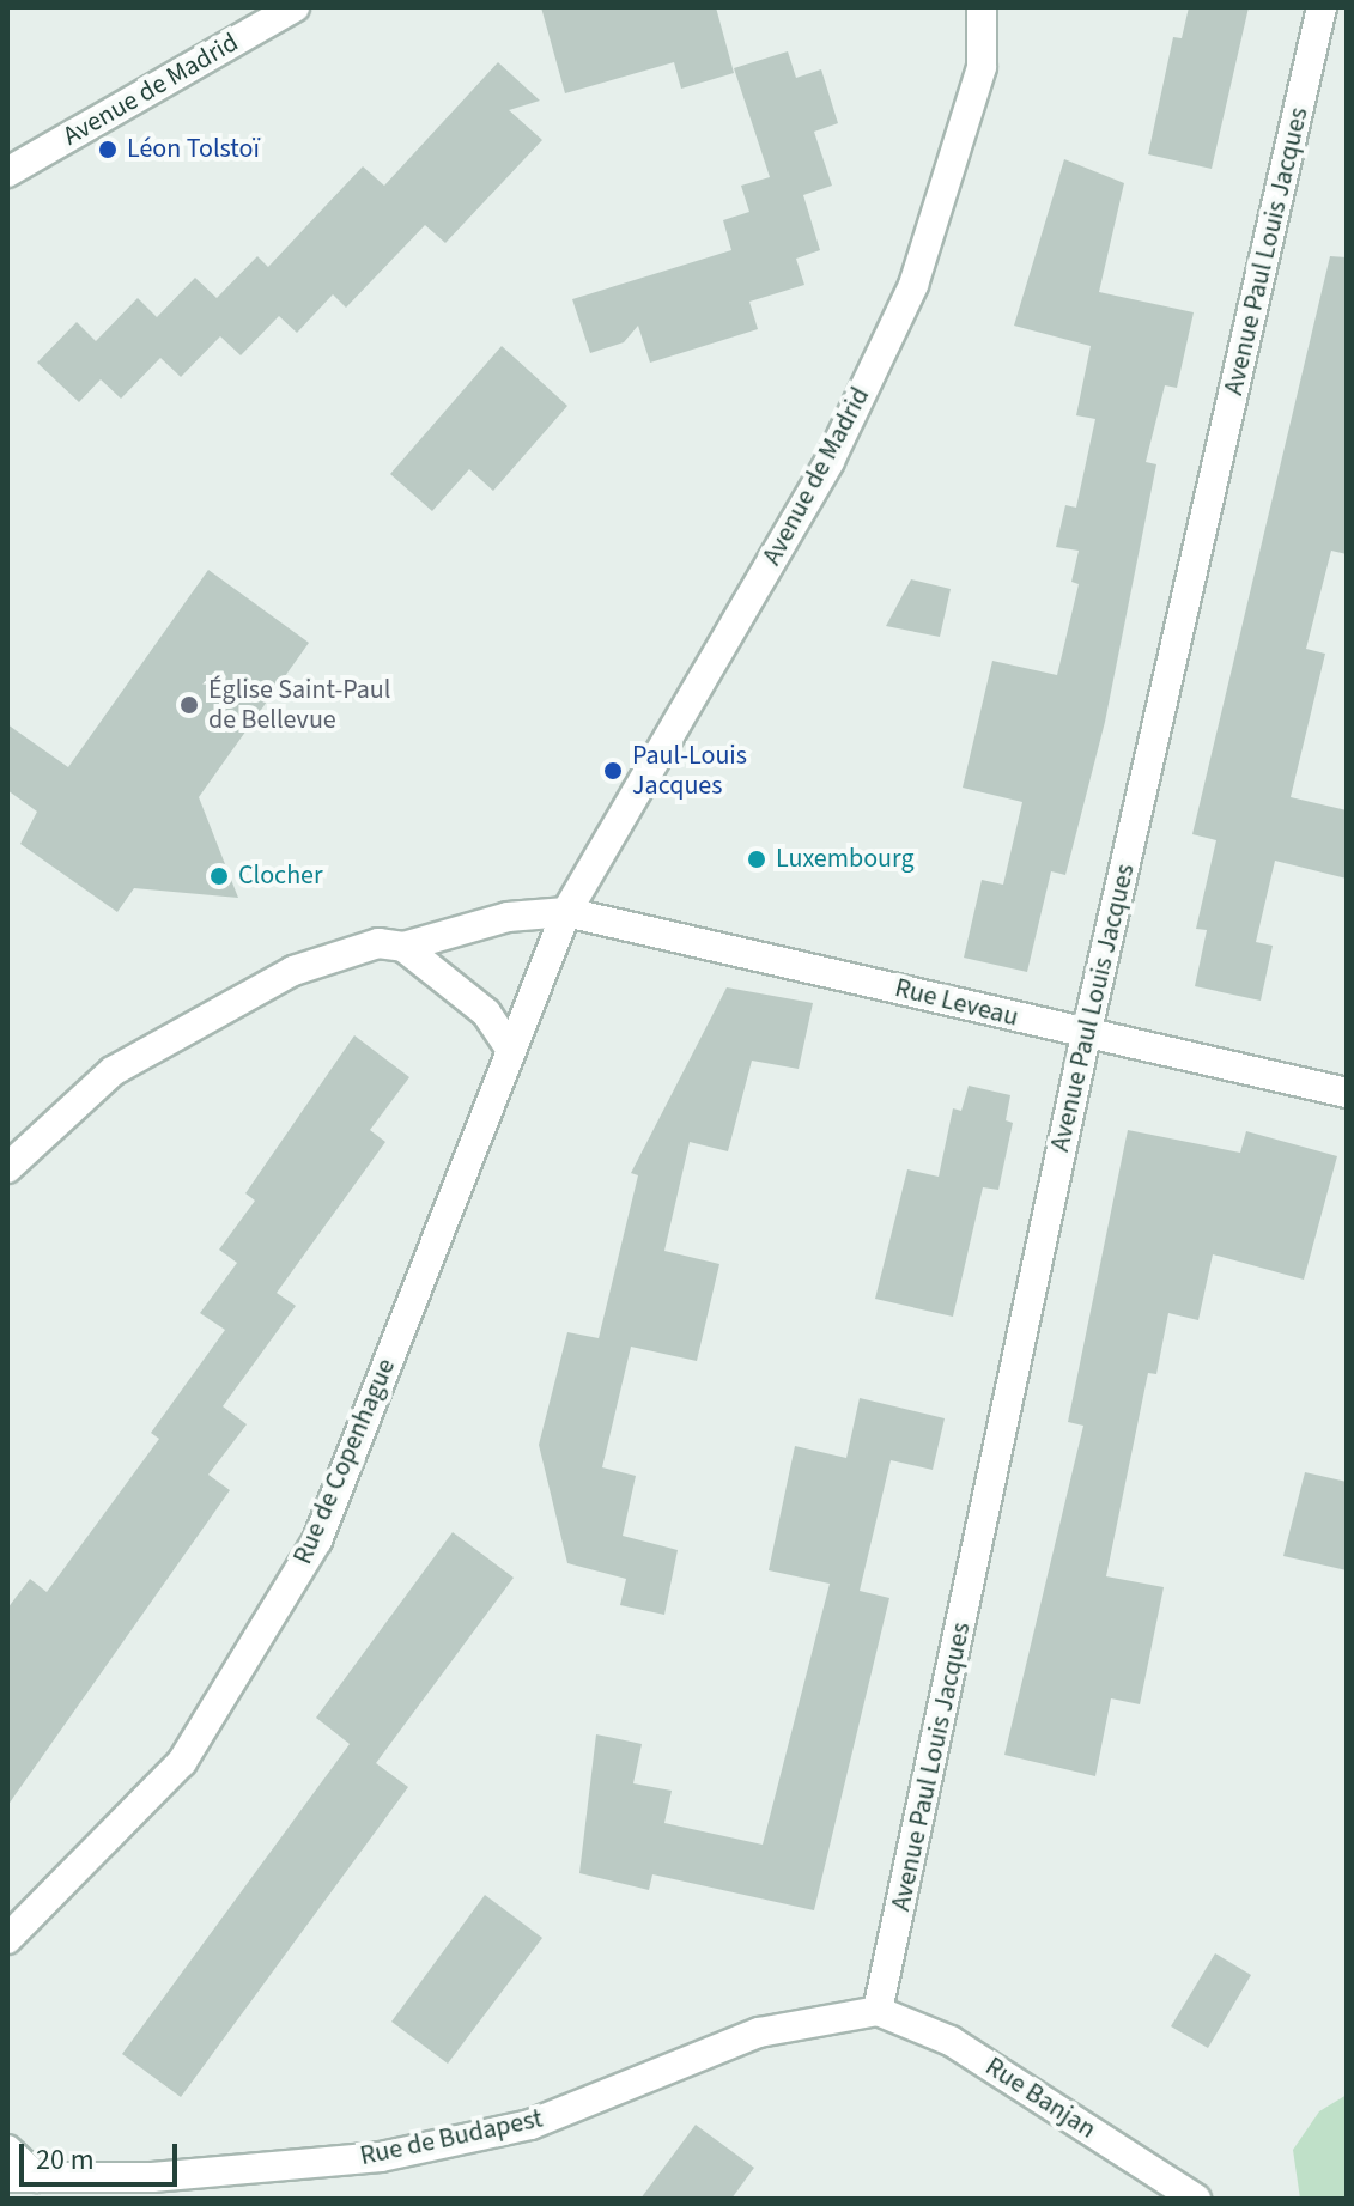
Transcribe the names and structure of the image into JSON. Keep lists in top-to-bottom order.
{
  "streets": {
    "street": [
      "Avenue de Madrid",
      "Avenue Paul Louis Jacques",
      "Rue Leveau",
      "Rue de Copenhague",
      "Rue Banjan",
      "Rue de Budapest"
    ]
  },
  "crossings": [
    ["Avenue de Madrid", "Rue Leveau"],
    ["Avenue de Madrid", "Rue de Copenhague"],
    ["Avenue Paul Louis Jacques", "Rue Leveau"],
    ["Avenue Paul Louis Jacques", "Rue Banjan"],
    ["Avenue Paul Louis Jacques", "Rue de Budapest"],
    ["Rue Leveau", "Rue de Copenhague"],
    ["Rue Banjan", "Rue de Budapest"]
  ],
  "places": [
    "Léon Tolstoï",
    "Église Saint-Paul de Bellevue",
    "Paul-Louis Jacques",
    "Luxembourg",
    "Clocher"
  ],
  "scale_bar": "20 m"
}
